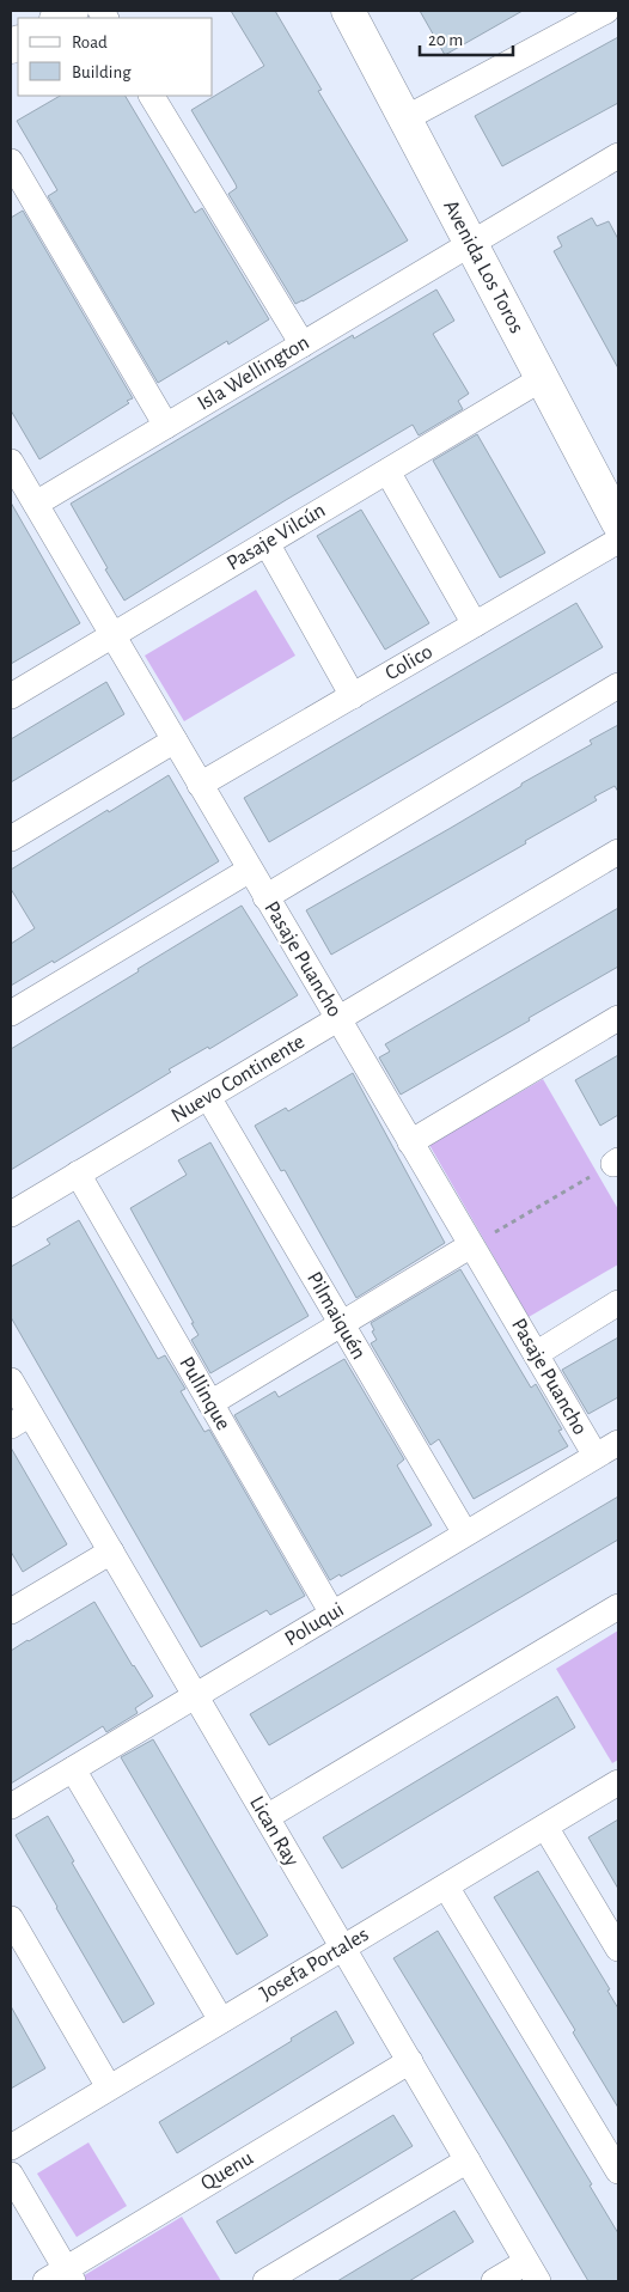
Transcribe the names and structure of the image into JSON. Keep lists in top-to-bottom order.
{
  "streets": {
    "main road": ["Avenida Los Toros"],
    "street": [
      "Isla Wellington",
      "Pasaje Vilcún",
      "Colico",
      "Pasaje Puancho",
      "Nuevo Continente",
      "Pilmaiquén",
      "Pullinque",
      "Poluqui",
      "Lican Ray",
      "Josefa Portales",
      "Quenu"
    ]
  },
  "crossings": [
    ["Avenida Los Toros", "Isla Wellington"],
    ["Avenida Los Toros", "Pasaje Vilcún"],
    ["Isla Wellington", "Pasaje Puancho"],
    ["Pasaje Vilcún", "Pasaje Puancho"],
    ["Colico", "Pasaje Puancho"],
    ["Pasaje Puancho", "Nuevo Continente"],
    ["Pasaje Puancho", "Poluqui"],
    ["Nuevo Continente", "Pilmaiquén"],
    ["Nuevo Continente", "Pullinque"],
    ["Pilmaiquén", "Poluqui"],
    ["Pullinque", "Poluqui"],
    ["Poluqui", "Lican Ray"],
    ["Lican Ray", "Josefa Portales"],
    ["Lican Ray", "Quenu"]
  ],
  "legend": ["Road", "Building"],
  "scale_bar": "20 m"
}
